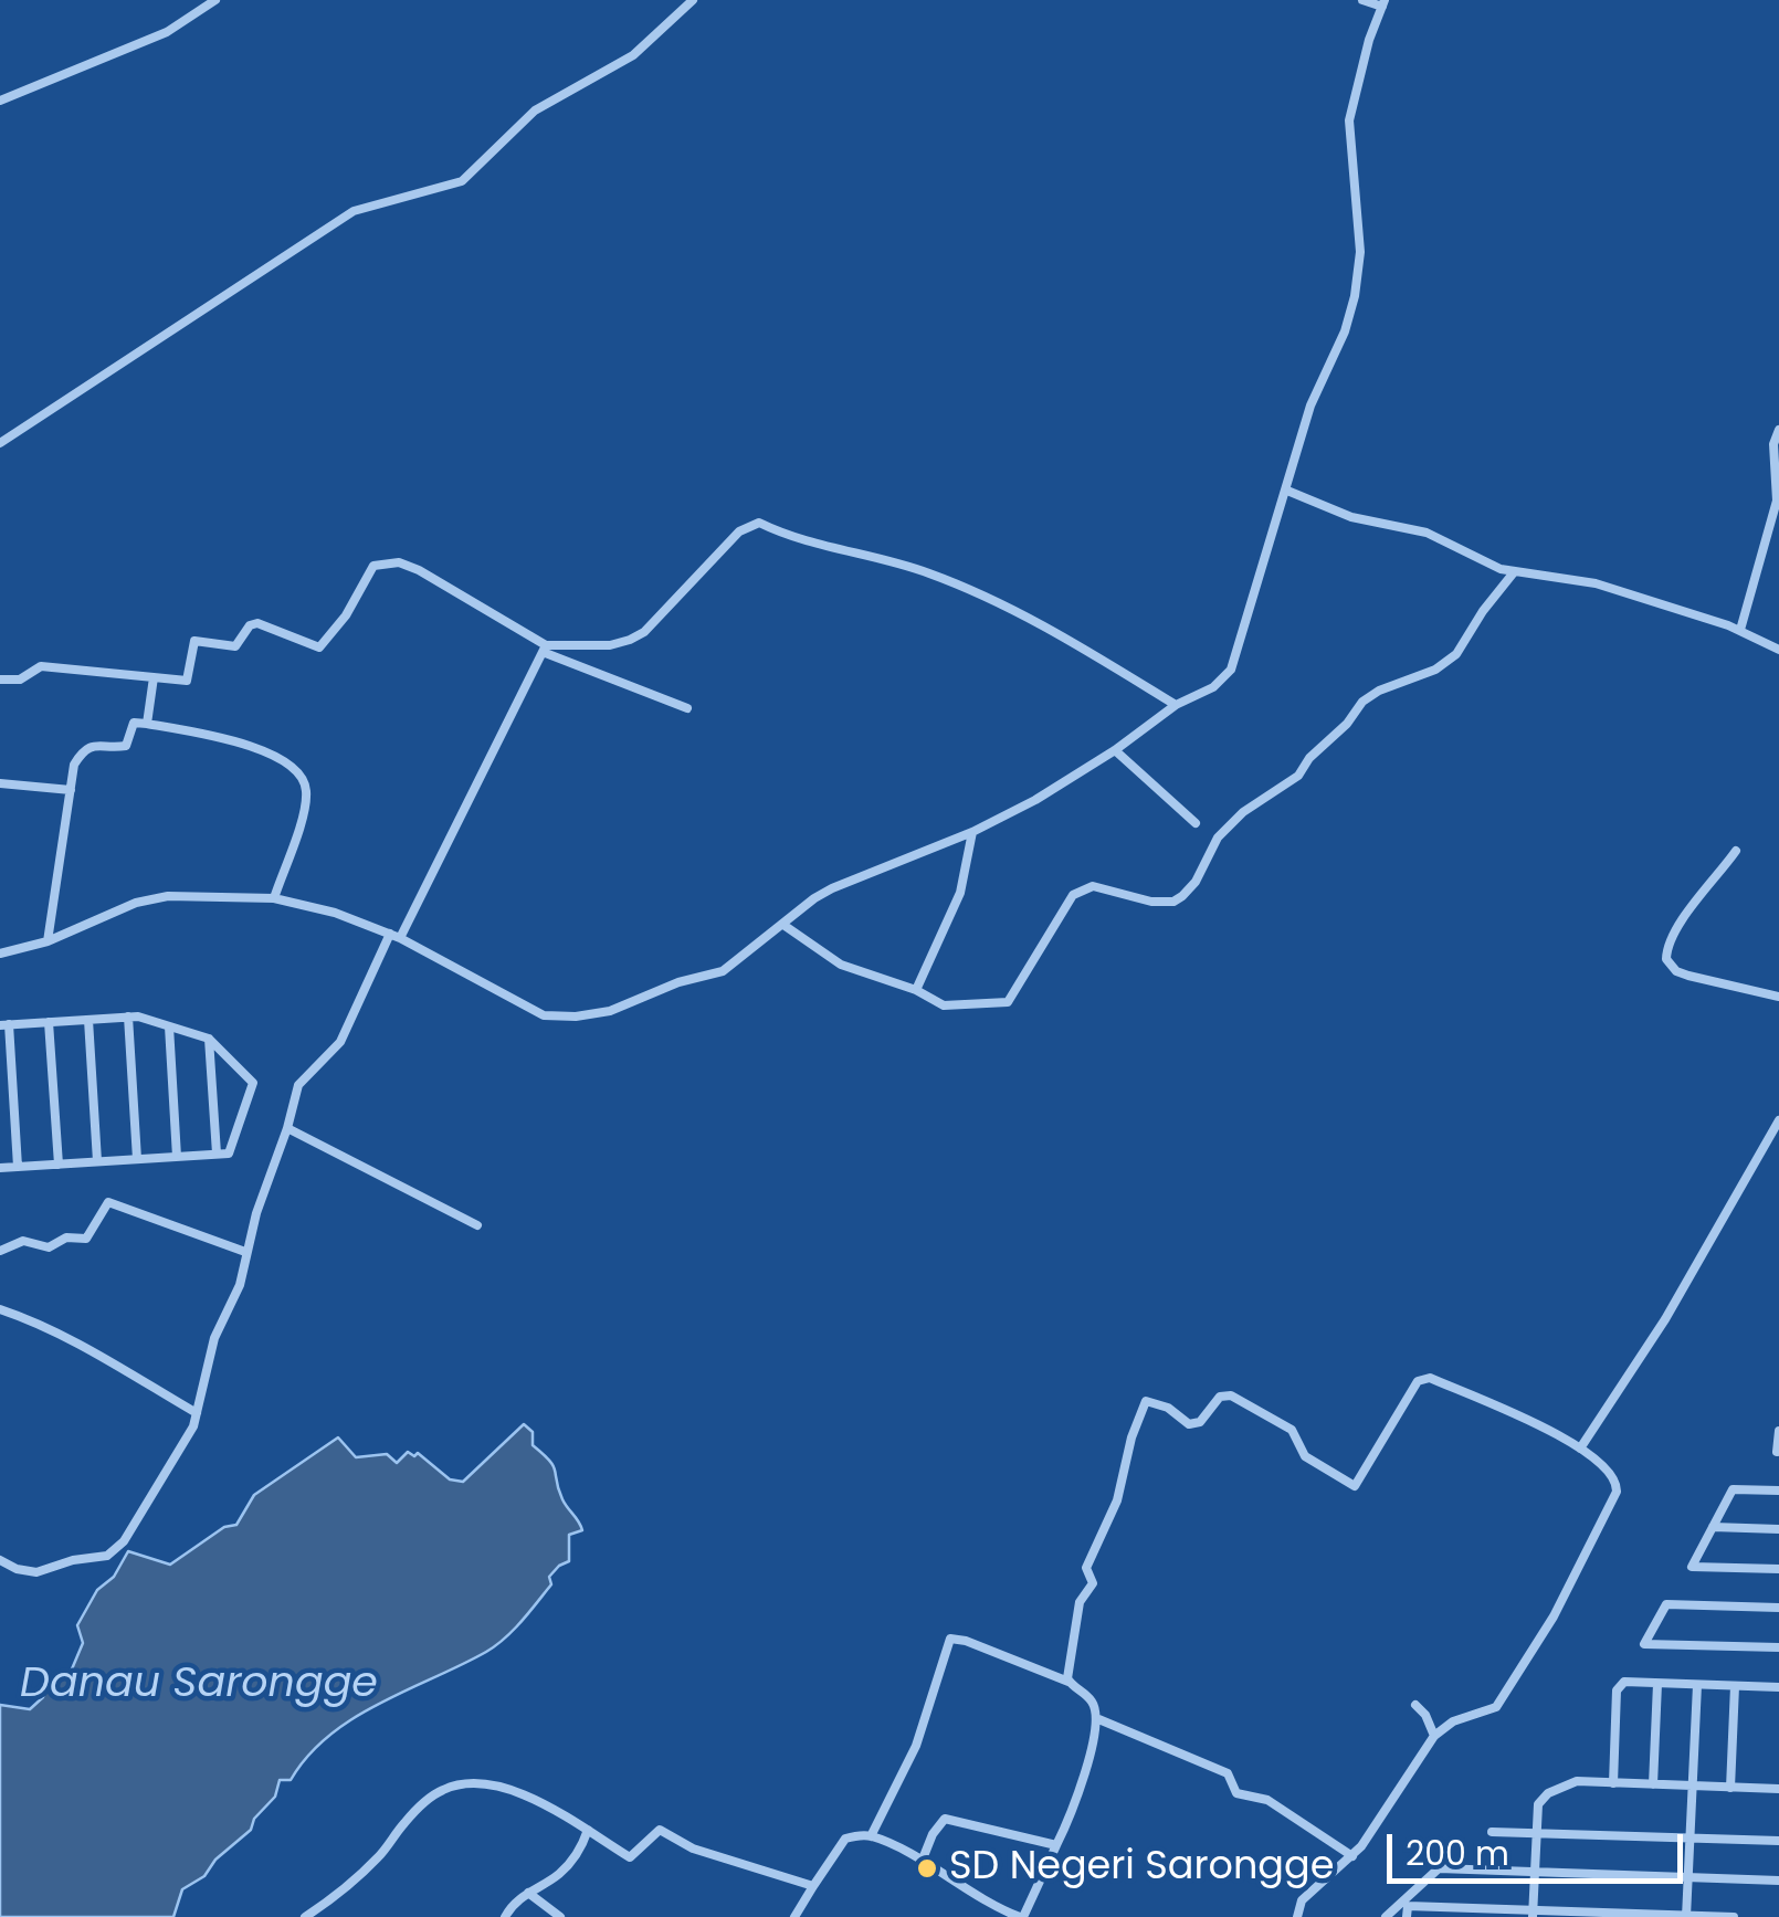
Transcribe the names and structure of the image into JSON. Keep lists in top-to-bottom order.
{
  "water": ["Danau Sarongge"],
  "places": ["SD Negeri Sarongge"],
  "scale_bar": "200 m"
}
